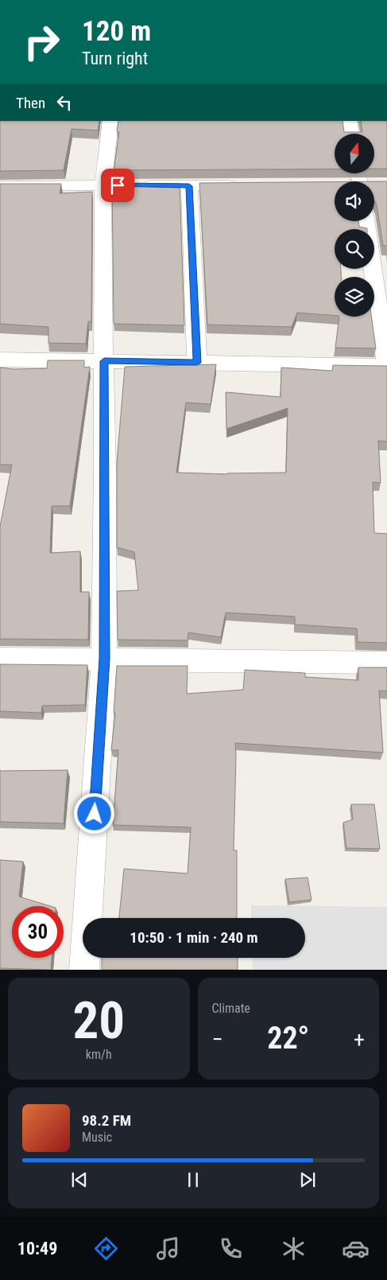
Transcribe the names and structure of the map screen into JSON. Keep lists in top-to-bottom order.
{
  "north": "top",
  "page": {
    "turn": ["120 m", "Turn right"],
    "then": "Then",
    "limit": "30",
    "trip": "10:50 · 1 min · 240 m",
    "tile": [
      ["20", "km/h"],
      "Climate"
    ],
    "heat": ["−", "22°", "+"],
    "song": ["98.2 FM", "Music"],
    "tabs": "10:49"
  }
}
